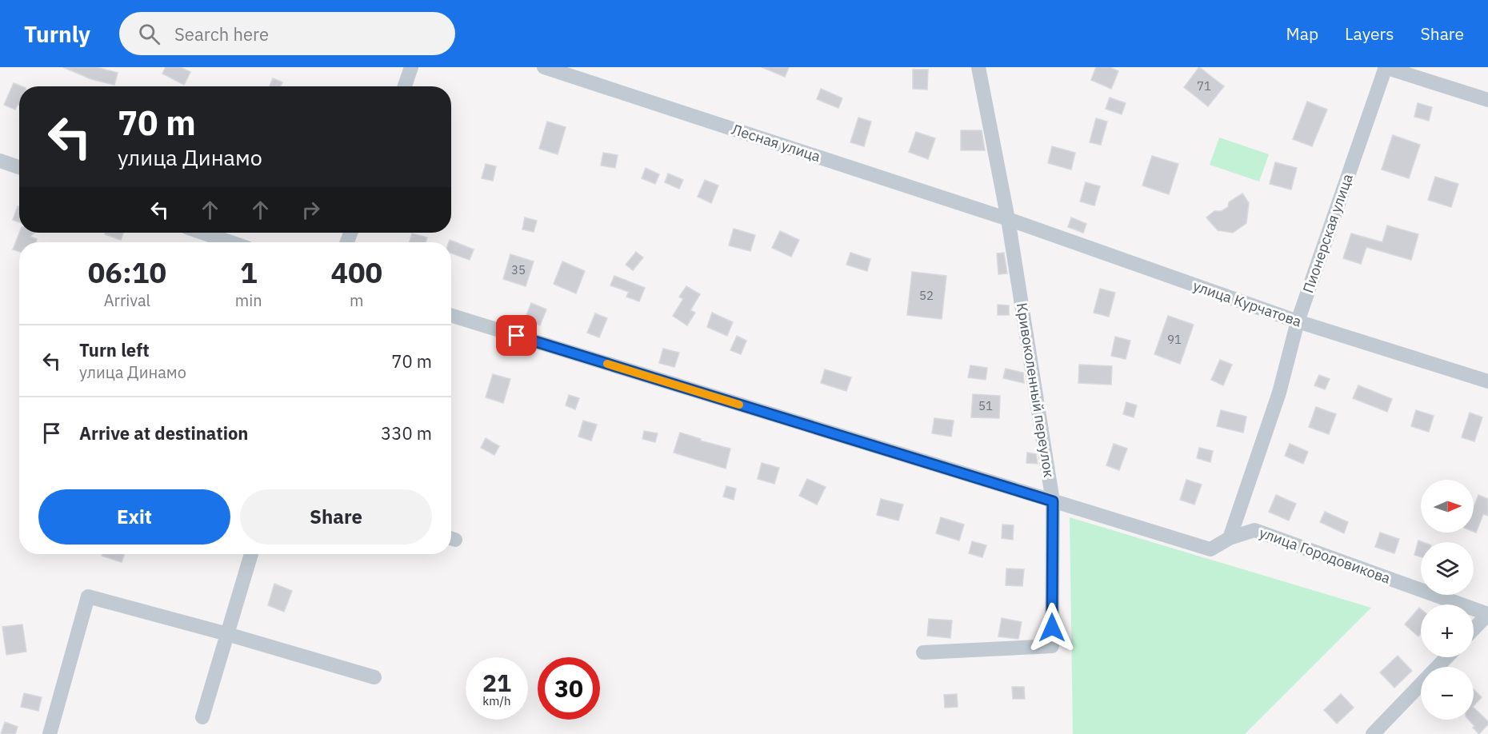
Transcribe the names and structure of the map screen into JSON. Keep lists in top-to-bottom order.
{
  "streets": {
    "street": [
      "Лесная улица",
      "Пионерская улица",
      "улица Курчатова",
      "Кривоколенный переулок",
      "улица Городовикова"
    ]
  },
  "crossings": [
    ["Лесная улица", "улица Курчатова"],
    ["Лесная улица", "Кривоколенный переулок"],
    ["Пионерская улица", "улица Курчатова"],
    ["Пионерская улица", "улица Городовикова"],
    ["улица Курчатова", "Кривоколенный переулок"],
    ["Кривоколенный переулок", "улица Городовикова"]
  ],
  "house_numbers": [
    "71",
    "35",
    "52",
    "91",
    "51"
  ],
  "north": "right",
  "page": {
    "header": "Turnly",
    "search": "Search here",
    "nav": ["Map", "Layers", "Share"],
    "turn": ["70 m", "улица Динамо"],
    "eta": [
      "06:10",
      "Arrival",
      "1",
      "min",
      "400",
      "m"
    ],
    "list": [
      {
        "name": "Turn left",
        "note": "улица Динамо",
        "value": "70 m"
      },
      {
        "name": "Arrive at destination",
        "value": "330 m"
      }
    ],
    "map_buttons": ["+", "−"],
    "buttons": ["Exit", "Share"],
    "speed": "21 km/h",
    "limit": "30"
  }
}
